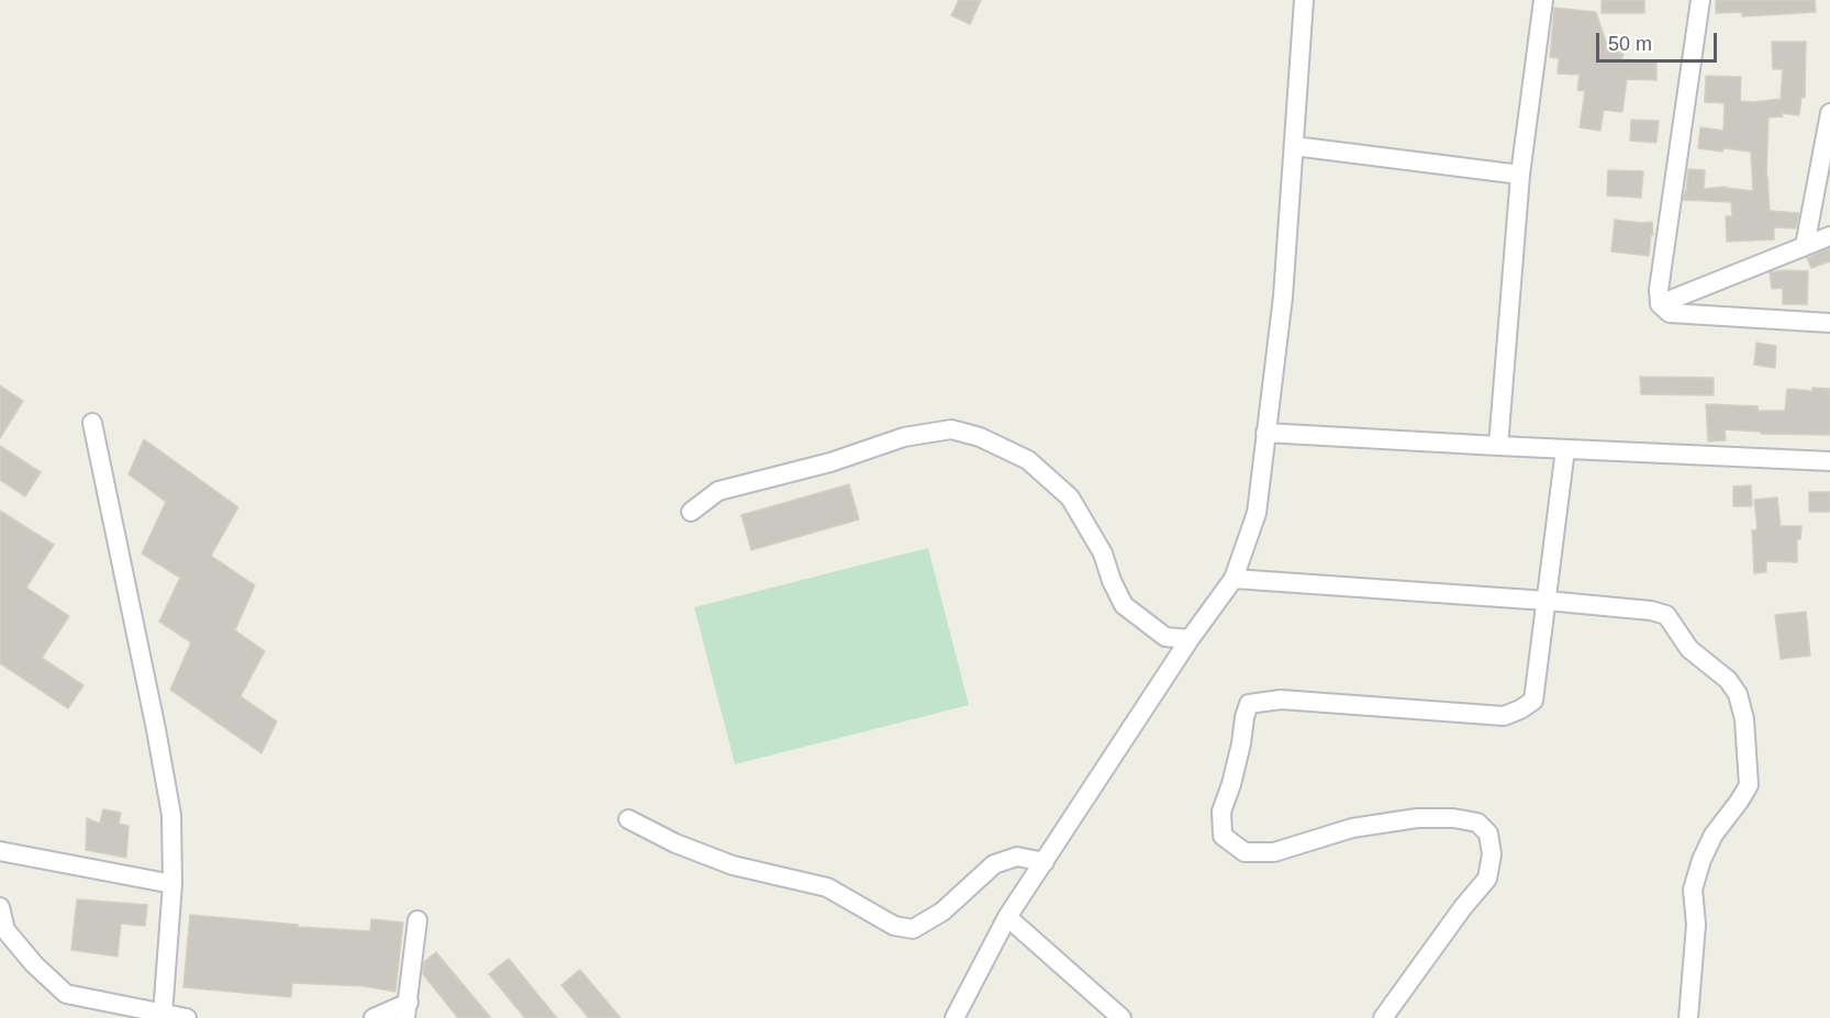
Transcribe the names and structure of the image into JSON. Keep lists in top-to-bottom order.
{
  "scale_bar": "50 m"
}
